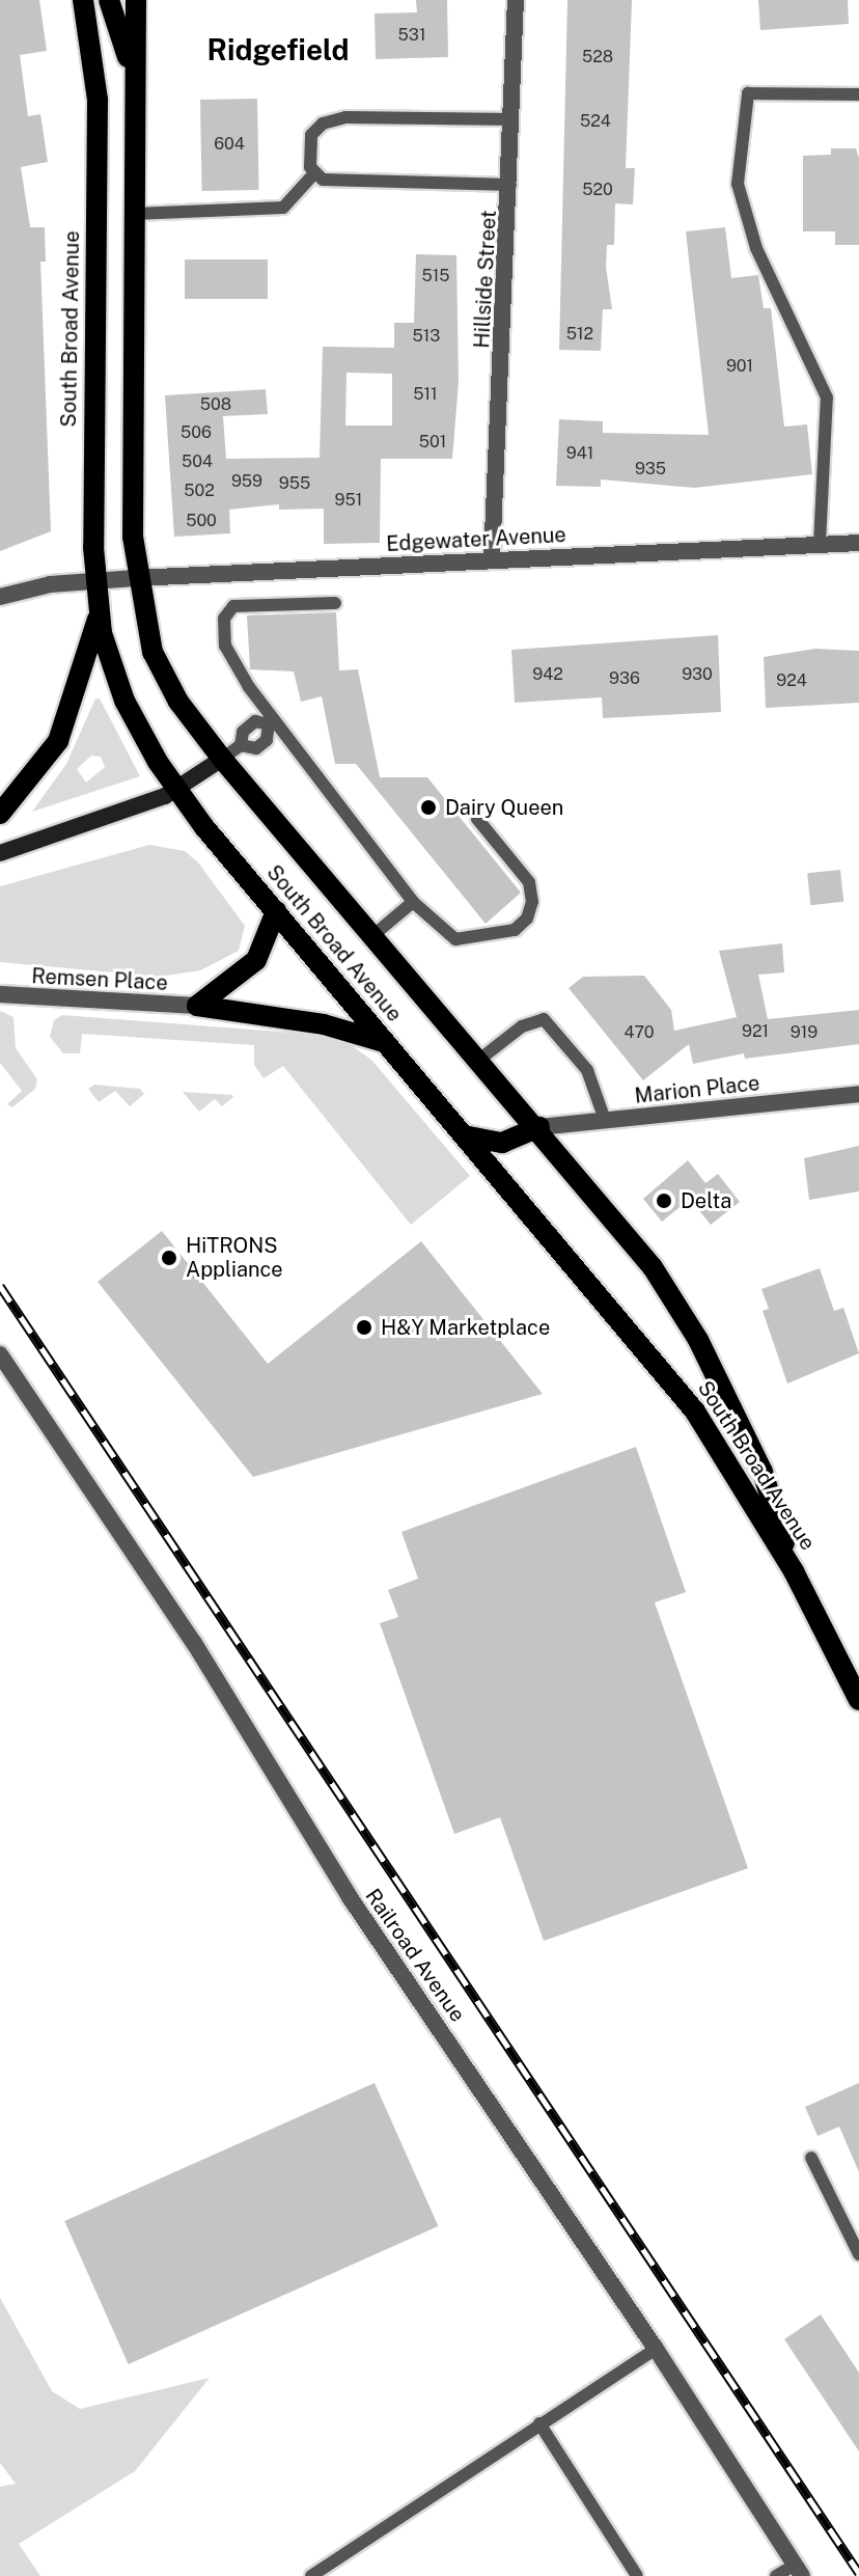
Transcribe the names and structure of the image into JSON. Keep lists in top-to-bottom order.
{
  "streets": {
    "main road": ["South Broad Avenue"],
    "street": [
      "Hillside Street",
      "Edgewater Avenue",
      "Remsen Place",
      "Marion Place",
      "Railroad Avenue"
    ]
  },
  "crossings": [
    ["Hillside Street", "Edgewater Avenue"],
    ["South Broad Avenue", "Edgewater Avenue"],
    ["South Broad Avenue", "Marion Place"]
  ],
  "districts": ["Ridgefield"],
  "places": [
    "Dairy Queen",
    "Delta",
    "HiTRONS Appliance",
    "H&Y Marketplace"
  ],
  "house_numbers": [
    "531",
    "528",
    "524",
    "604",
    "520",
    "515",
    "512",
    "513",
    "901",
    "511",
    "508",
    "506",
    "501",
    "941",
    "504",
    "935",
    "959",
    "955",
    "502",
    "951",
    "500",
    "942",
    "930",
    "936",
    "924",
    "921",
    "470",
    "919"
  ]
}
